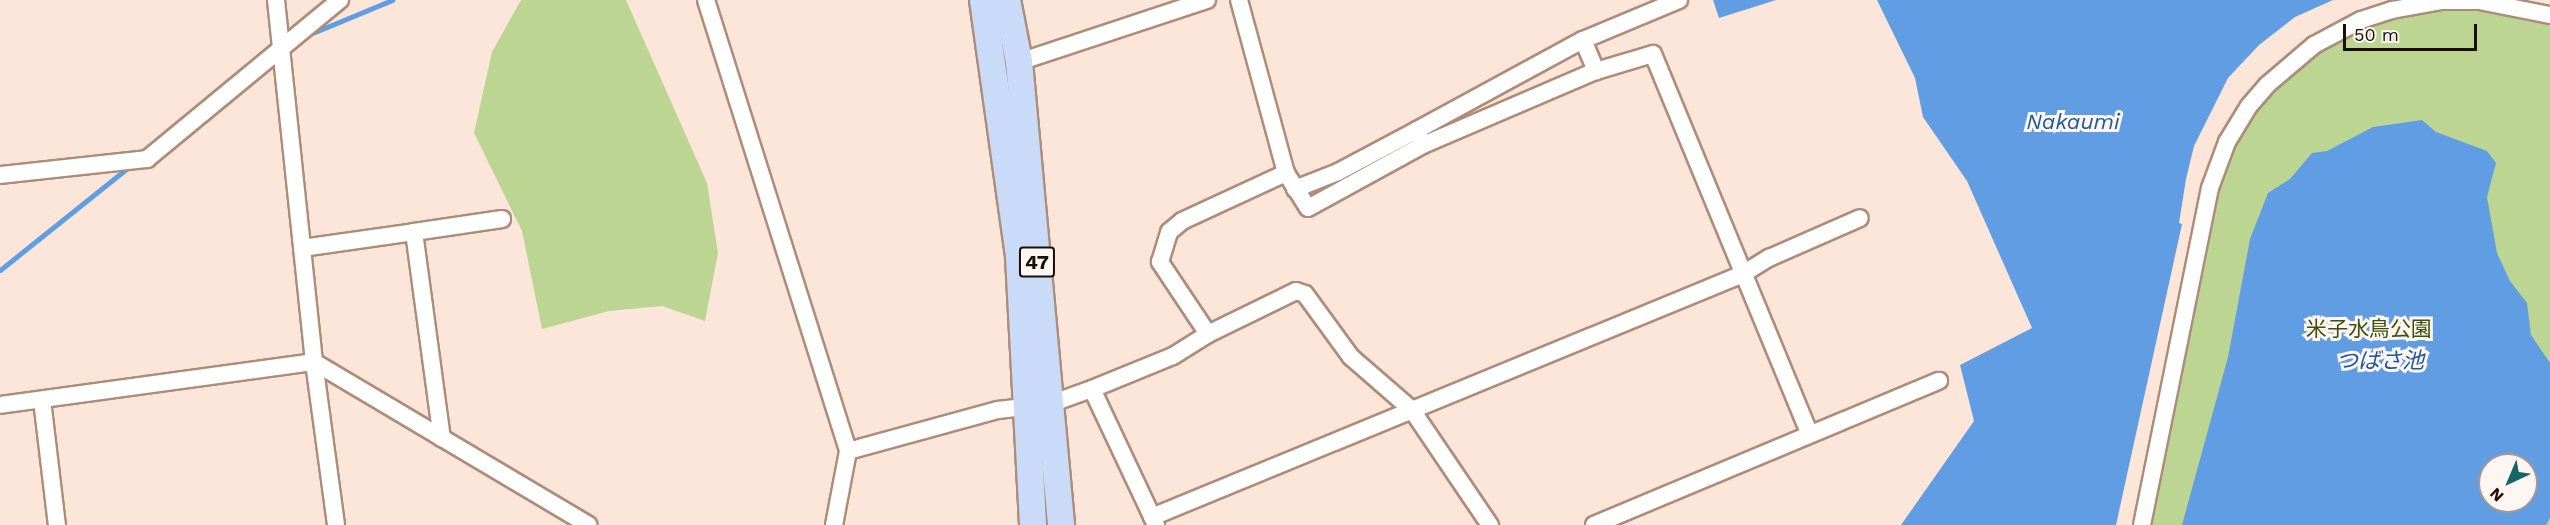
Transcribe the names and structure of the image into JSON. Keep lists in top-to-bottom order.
{
  "streets": {
    "main road": ["47"]
  },
  "water": ["Nakaumi", "つばさ池"],
  "parks": ["米子水鳥公園"],
  "scale_bar": "50 m",
  "north": "bottom left"
}
